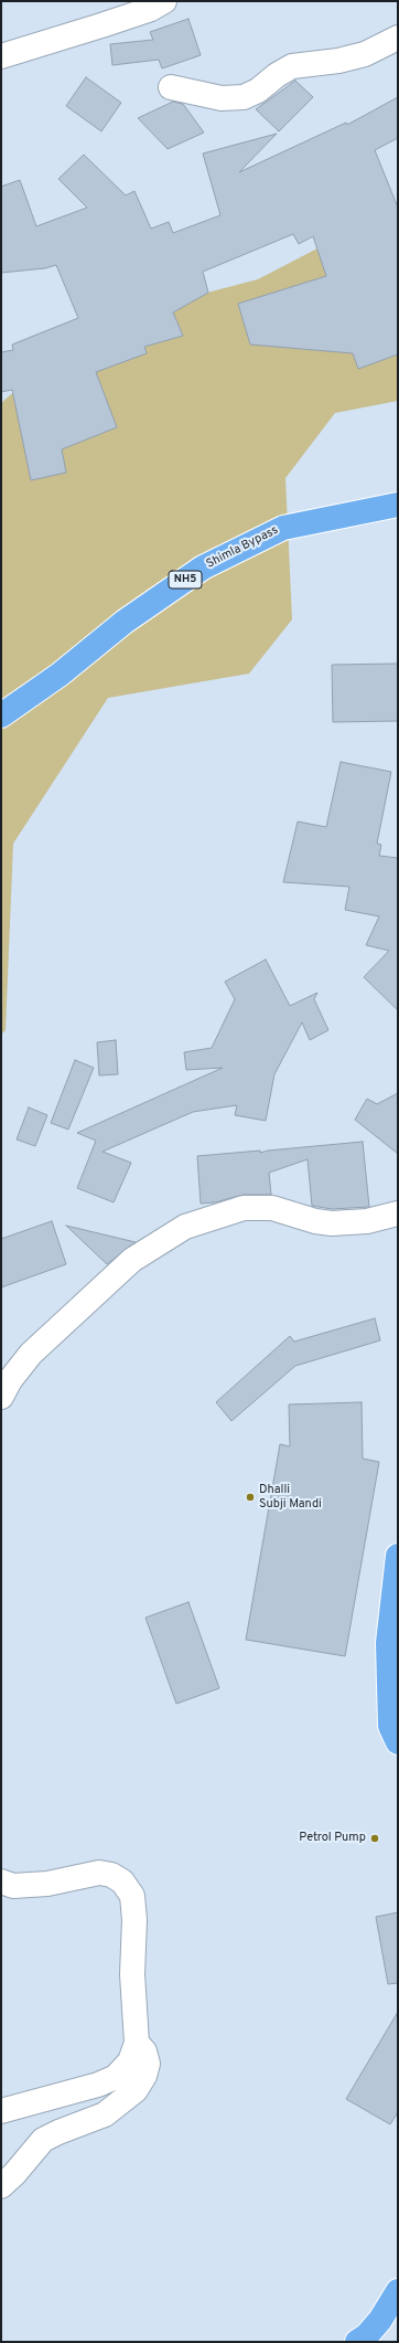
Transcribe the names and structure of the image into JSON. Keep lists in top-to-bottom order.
{
  "streets": {
    "highway": ["Shimla Bypass", "NH5"]
  },
  "places": ["Dhalli Subji Mandi", "Petrol Pump"]
}
